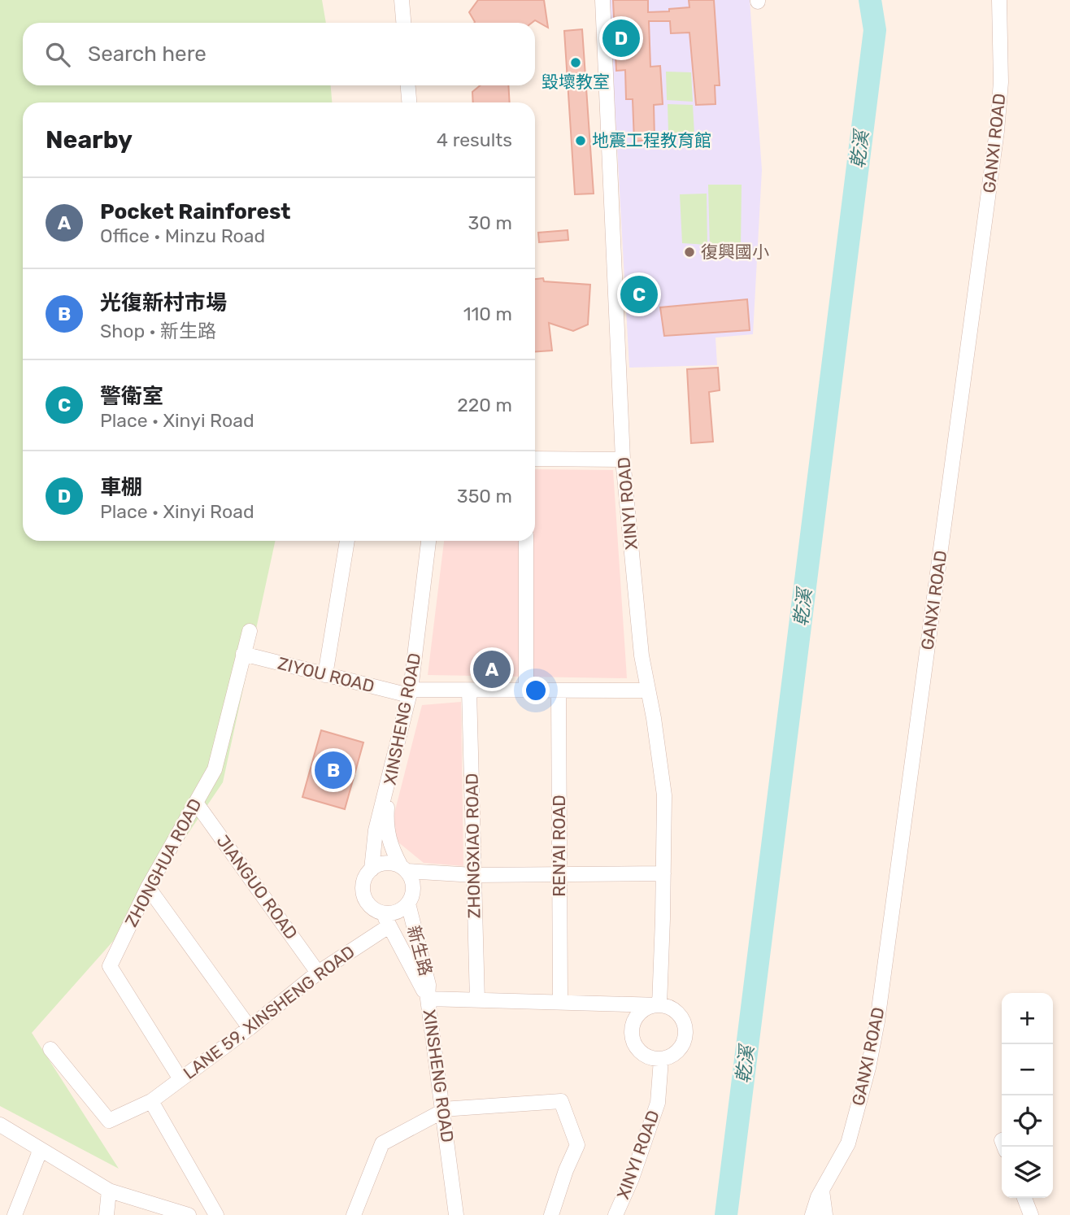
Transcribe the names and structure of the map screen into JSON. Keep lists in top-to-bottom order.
{
  "streets": {
    "street": [
      "GANXI ROAD",
      "XINYI ROAD",
      "ZIYOU ROAD",
      "XINSHENG ROAD",
      "ZHONGXIAO ROAD",
      "REN'AI ROAD",
      "ZHONGHUA ROAD",
      "JIANGUO ROAD",
      "新生路",
      "LANE 59, XINSHENG ROAD"
    ]
  },
  "crossings": [
    ["XINYI ROAD", "ZIYOU ROAD"],
    ["ZIYOU ROAD", "XINSHENG ROAD"],
    ["ZIYOU ROAD", "ZHONGXIAO ROAD"],
    ["ZIYOU ROAD", "REN'AI ROAD"],
    ["ZIYOU ROAD", "ZHONGHUA ROAD"],
    ["XINSHENG ROAD", "新生路"],
    ["XINSHENG ROAD", "LANE 59, XINSHENG ROAD"],
    ["ZHONGHUA ROAD", "JIANGUO ROAD"],
    ["ZHONGHUA ROAD", "LANE 59, XINSHENG ROAD"],
    ["JIANGUO ROAD", "LANE 59, XINSHENG ROAD"],
    ["新生路", "LANE 59, XINSHENG ROAD"]
  ],
  "water": ["乾溪"],
  "places": ["毀壞教室", "地震工程教育館", "復興國小"],
  "page": {
    "pins": [
      "D",
      "C",
      "A",
      "B"
    ],
    "search": "Search here",
    "heading": ["Nearby", "4 results"],
    "list": [
      {
        "mark": "A",
        "name": "Pocket Rainforest",
        "note": "Office · Minzu Road",
        "value": "30 m"
      },
      {
        "mark": "B",
        "name": "光復新村市場",
        "note": "Shop · 新生路",
        "value": "110 m"
      },
      {
        "mark": "C",
        "name": "警衛室",
        "note": "Place · Xinyi Road",
        "value": "220 m"
      },
      {
        "mark": "D",
        "name": "車棚",
        "note": "Place · Xinyi Road",
        "value": "350 m"
      }
    ],
    "map_buttons": ["+", "−"]
  }
}
